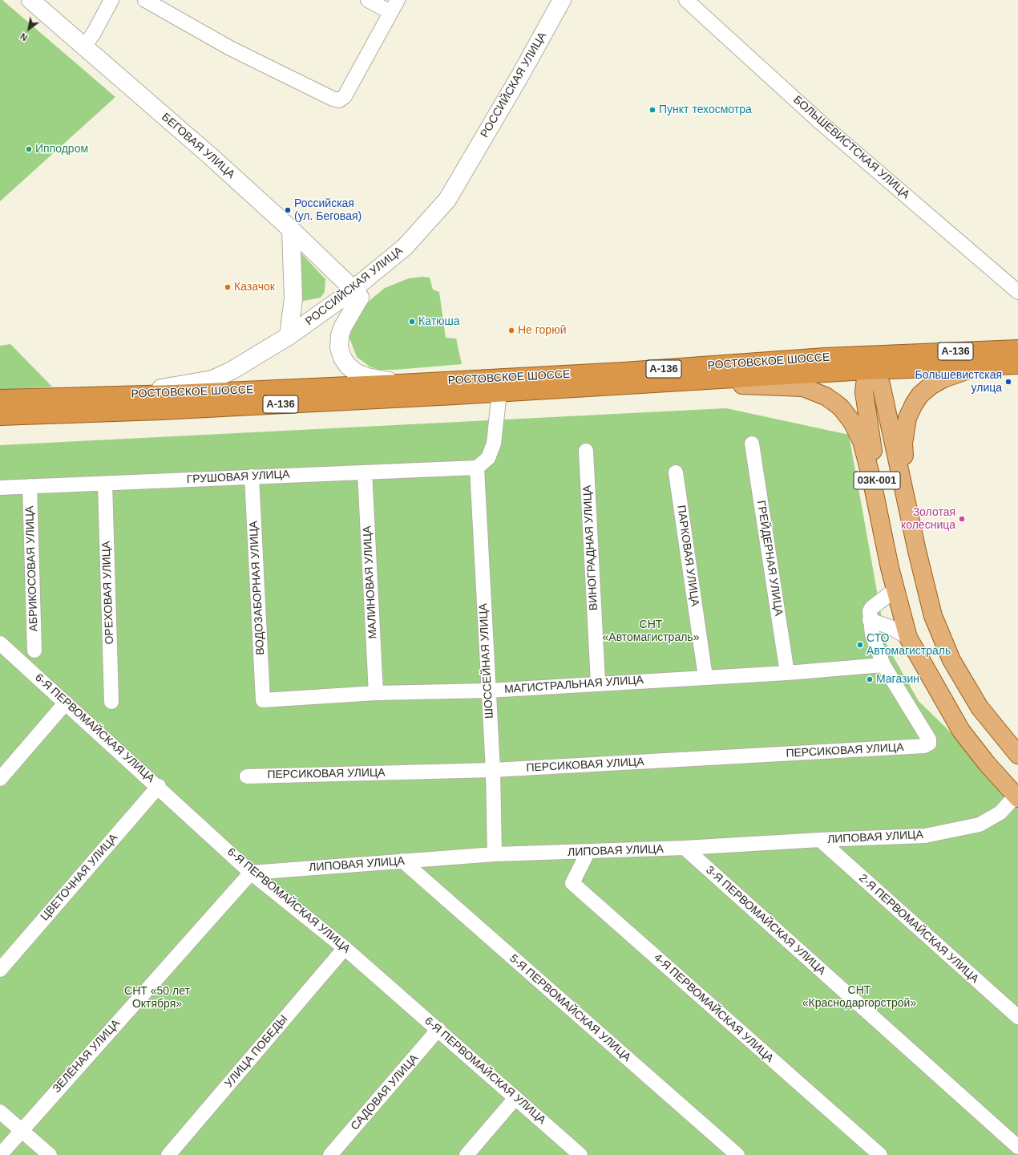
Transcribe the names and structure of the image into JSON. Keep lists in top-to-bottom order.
{
  "streets": {
    "highway": ["А-136", "РОСТОВСКОЕ ШОССЕ"],
    "main road": ["РОССИЙСКАЯ УЛИЦА", "БЕГОВАЯ УЛИЦА", "03К-001"],
    "street": [
      "БОЛЬШЕВИСТСКАЯ УЛИЦА",
      "ГРУШОВАЯ УЛИЦА",
      "ВИНОГРАДНАЯ УЛИЦА",
      "ПАРКОВАЯ УЛИЦА",
      "ГРЕЙДЕРНАЯ УЛИЦА",
      "АБРИКОСОВАЯ УЛИЦА",
      "МАЛИНОВАЯ УЛИЦА",
      "ВОДОЗАБОРНАЯ УЛИЦА",
      "ОРЕХОВАЯ УЛИЦА",
      "ШОССЕЙНАЯ УЛИЦА",
      "МАГИСТРАЛЬНАЯ УЛИЦА",
      "6-Я ПЕРВОМАЙСКАЯ УЛИЦА",
      "ПЕРСИКОВАЯ УЛИЦА",
      "ЛИПОВАЯ УЛИЦА",
      "ЦВЕТОЧНАЯ УЛИЦА",
      "3-Я ПЕРВОМАЙСКАЯ УЛИЦА",
      "2-Я ПЕРВОМАЙСКАЯ УЛИЦА",
      "5-Я ПЕРВОМАЙСКАЯ УЛИЦА",
      "4-Я ПЕРВОМАЙСКАЯ УЛИЦА",
      "УЛИЦА ПОБЕДЫ",
      "ЗЕЛЁНАЯ УЛИЦА",
      "САДОВАЯ УЛИЦА"
    ]
  },
  "crossings": [
    ["РОССИЙСКАЯ УЛИЦА", "БЕГОВАЯ УЛИЦА"],
    ["РОССИЙСКАЯ УЛИЦА", "А-136"],
    ["РОССИЙСКАЯ УЛИЦА", "РОСТОВСКОЕ ШОССЕ"],
    ["БЕГОВАЯ УЛИЦА", "А-136"],
    ["А-136", "РОСТОВСКОЕ ШОССЕ"],
    ["А-136", "03К-001"],
    ["РОСТОВСКОЕ ШОССЕ", "03К-001"],
    ["ГРУШОВАЯ УЛИЦА", "АБРИКОСОВАЯ УЛИЦА"],
    ["ГРУШОВАЯ УЛИЦА", "МАЛИНОВАЯ УЛИЦА"],
    ["ГРУШОВАЯ УЛИЦА", "ВОДОЗАБОРНАЯ УЛИЦА"],
    ["ГРУШОВАЯ УЛИЦА", "ОРЕХОВАЯ УЛИЦА"],
    ["ГРУШОВАЯ УЛИЦА", "ШОССЕЙНАЯ УЛИЦА"],
    ["03К-001", "ЛИПОВАЯ УЛИЦА"],
    ["ВИНОГРАДНАЯ УЛИЦА", "МАГИСТРАЛЬНАЯ УЛИЦА"],
    ["ПАРКОВАЯ УЛИЦА", "МАГИСТРАЛЬНАЯ УЛИЦА"],
    ["ГРЕЙДЕРНАЯ УЛИЦА", "МАГИСТРАЛЬНАЯ УЛИЦА"],
    ["МАЛИНОВАЯ УЛИЦА", "МАГИСТРАЛЬНАЯ УЛИЦА"],
    ["ВОДОЗАБОРНАЯ УЛИЦА", "МАГИСТРАЛЬНАЯ УЛИЦА"],
    ["ШОССЕЙНАЯ УЛИЦА", "МАГИСТРАЛЬНАЯ УЛИЦА"],
    ["ШОССЕЙНАЯ УЛИЦА", "ПЕРСИКОВАЯ УЛИЦА"],
    ["ШОССЕЙНАЯ УЛИЦА", "ЛИПОВАЯ УЛИЦА"],
    ["МАГИСТРАЛЬНАЯ УЛИЦА", "ПЕРСИКОВАЯ УЛИЦА"],
    ["6-Я ПЕРВОМАЙСКАЯ УЛИЦА", "ЛИПОВАЯ УЛИЦА"],
    ["6-Я ПЕРВОМАЙСКАЯ УЛИЦА", "ЦВЕТОЧНАЯ УЛИЦА"],
    ["6-Я ПЕРВОМАЙСКАЯ УЛИЦА", "УЛИЦА ПОБЕДЫ"],
    ["6-Я ПЕРВОМАЙСКАЯ УЛИЦА", "ЗЕЛЁНАЯ УЛИЦА"],
    ["6-Я ПЕРВОМАЙСКАЯ УЛИЦА", "САДОВАЯ УЛИЦА"],
    ["ЛИПОВАЯ УЛИЦА", "3-Я ПЕРВОМАЙСКАЯ УЛИЦА"],
    ["ЛИПОВАЯ УЛИЦА", "2-Я ПЕРВОМАЙСКАЯ УЛИЦА"],
    ["ЛИПОВАЯ УЛИЦА", "5-Я ПЕРВОМАЙСКАЯ УЛИЦА"],
    ["ЛИПОВАЯ УЛИЦА", "4-Я ПЕРВОМАЙСКАЯ УЛИЦА"],
    ["ЛИПОВАЯ УЛИЦА", "ЗЕЛЁНАЯ УЛИЦА"]
  ],
  "parks": ["СНТ «Автомагистраль»", "СНТ «Краснодаргорстрой»", "СНТ «50 лет Октября»"],
  "places": [
    "Пункт техосмотра",
    "Ипподром",
    "Российская (ул. Беговая)",
    "Казачок",
    "Катюша",
    "Не горюй",
    "Большевистская улица",
    "Золотая колесница",
    "СТО Автомагистраль",
    "Магазин"
  ],
  "north": "bottom left"
}
